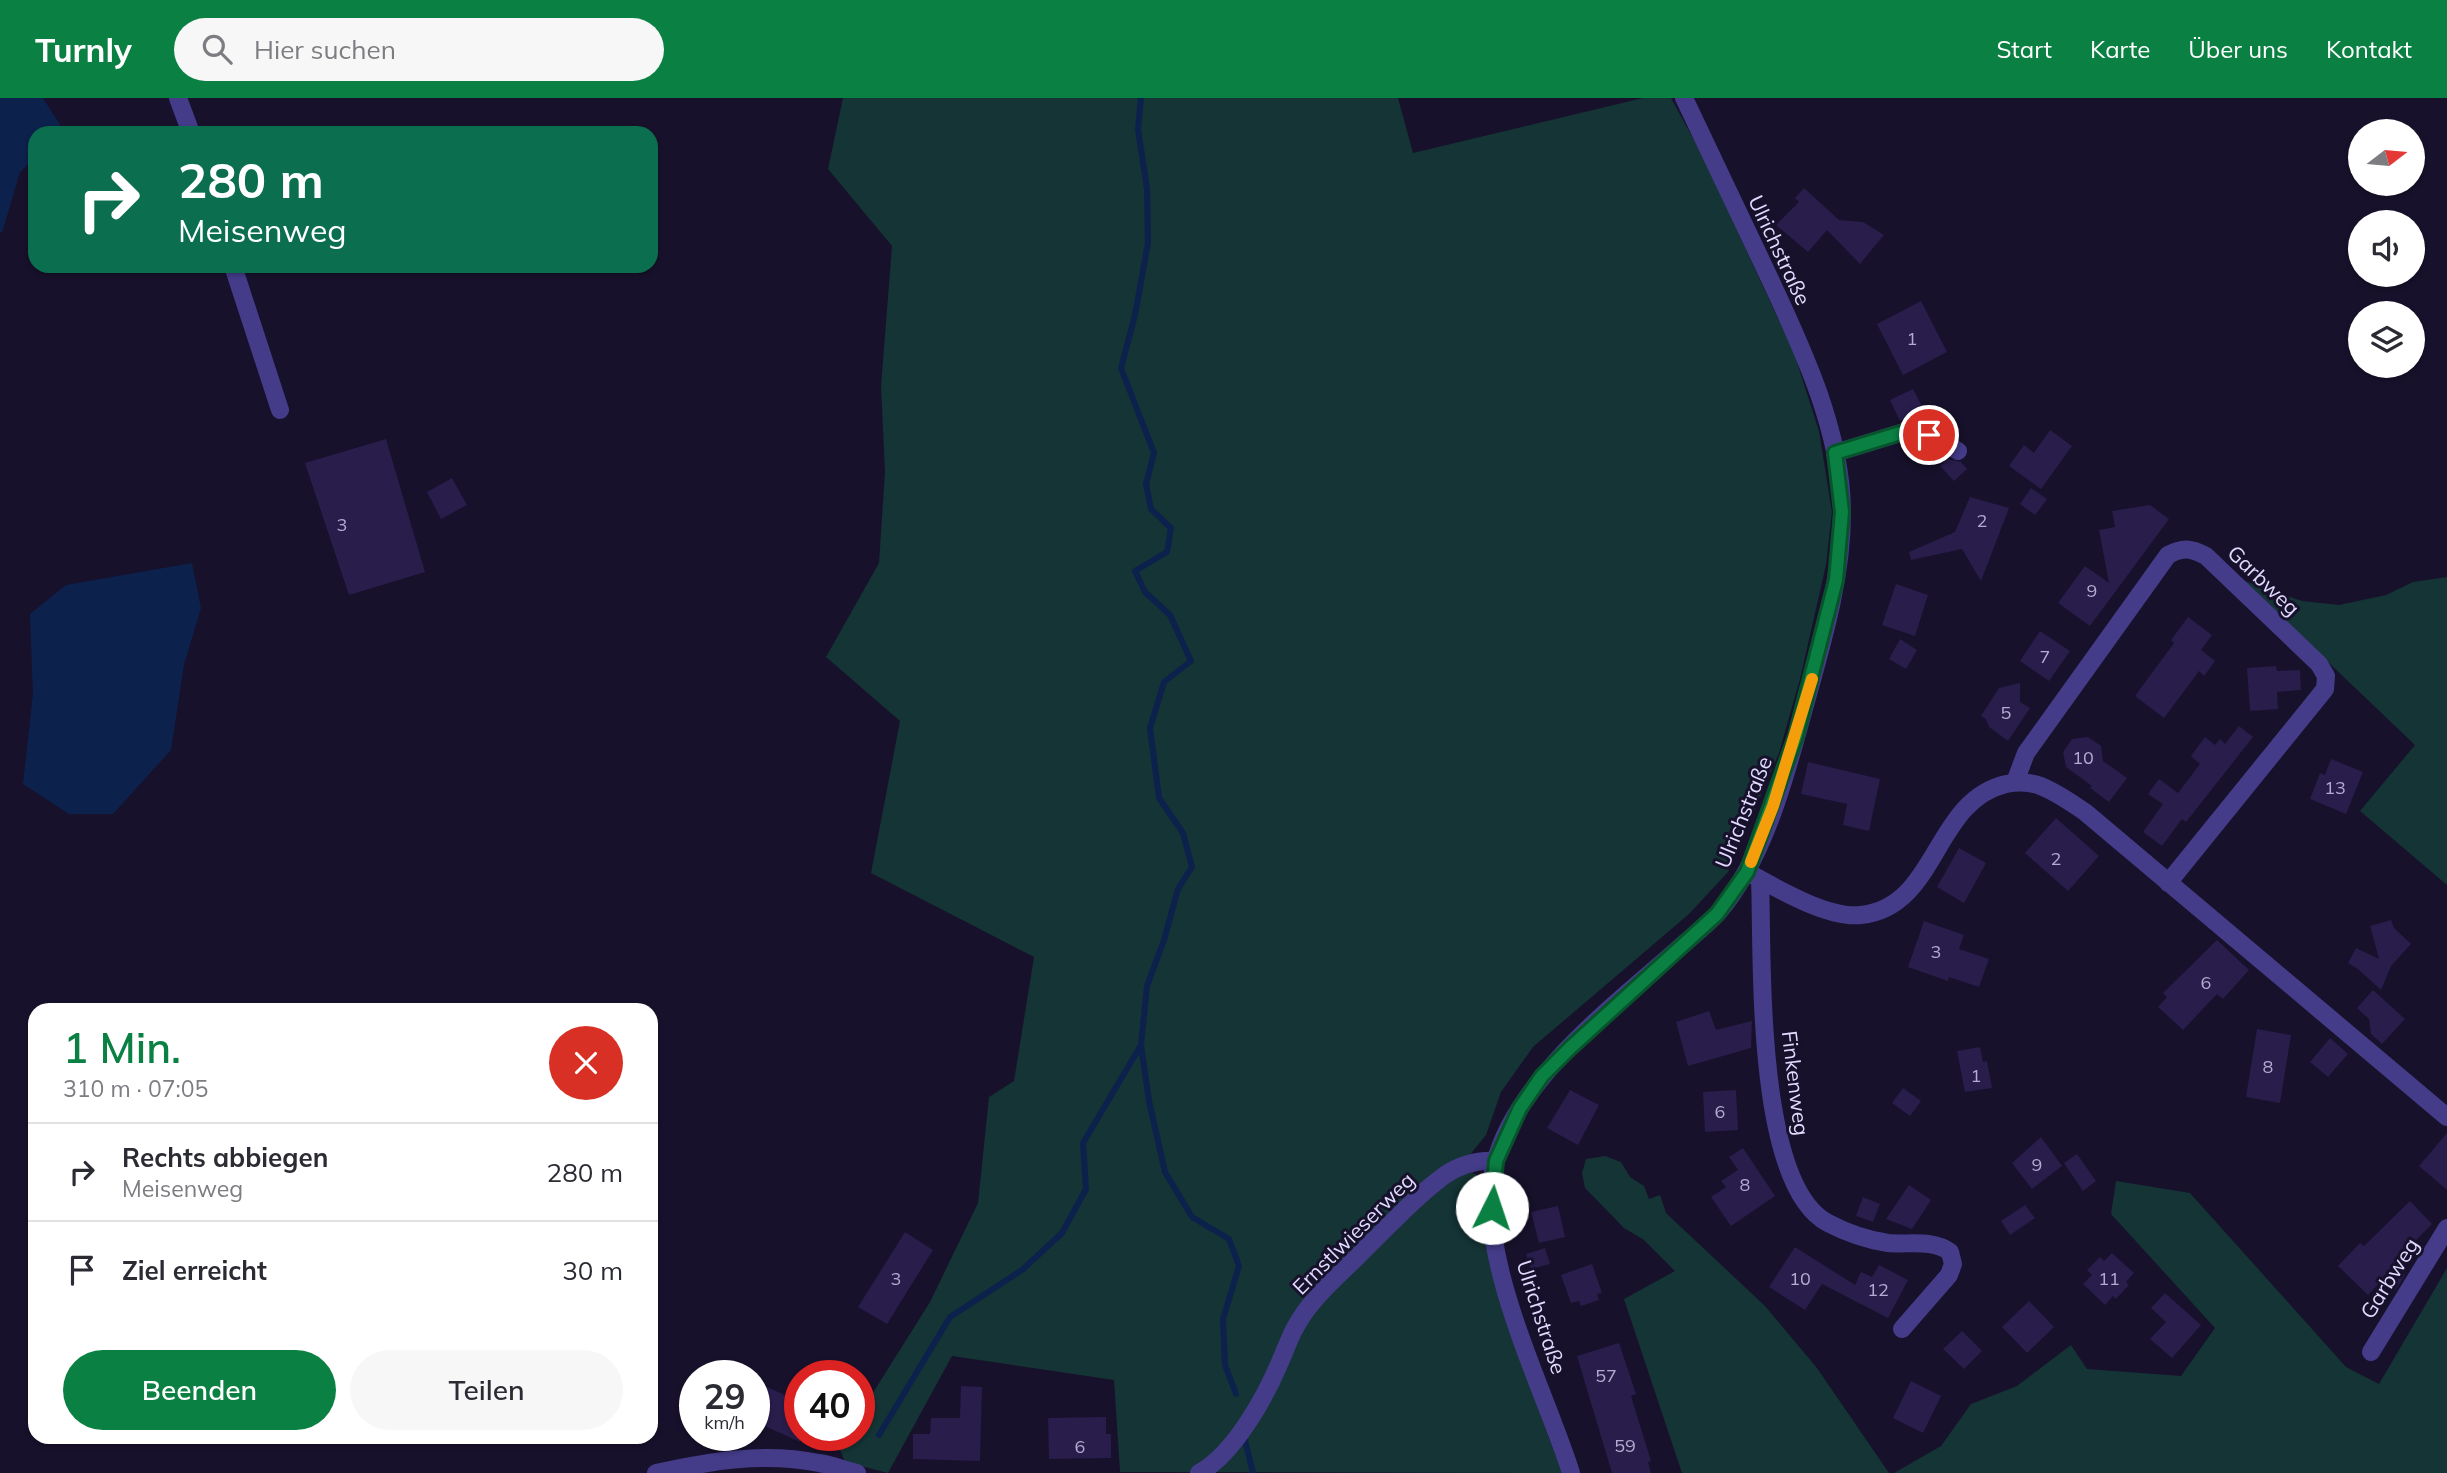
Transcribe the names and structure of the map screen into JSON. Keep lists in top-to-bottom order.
{
  "streets": {
    "street": [
      "Ulrichstraße",
      "Garbweg",
      "Finkenweg",
      "Ernstlwieserweg"
    ]
  },
  "crossings": [
    ["Ulrichstraße", "Finkenweg"],
    ["Ulrichstraße", "Ernstlwieserweg"]
  ],
  "house_numbers": [
    "1",
    "2",
    "3",
    "9",
    "7",
    "5",
    "10",
    "13",
    "2",
    "3",
    "6",
    "8",
    "1",
    "6",
    "9",
    "8",
    "3",
    "10",
    "11",
    "12",
    "57",
    "59",
    "6"
  ],
  "north": "right",
  "page": {
    "header": "Turnly",
    "search": "Hier suchen",
    "nav": [
      "Start",
      "Karte",
      "Über uns",
      "Kontakt"
    ],
    "turn": ["280 m", "Meisenweg"],
    "heading": ["1 Min.", "310 m · 07:05"],
    "list": [
      {
        "name": "Rechts abbiegen",
        "note": "Meisenweg",
        "value": "280 m"
      },
      {
        "name": "Ziel erreicht",
        "value": "30 m"
      }
    ],
    "buttons": ["Beenden", "Teilen"],
    "speed": "29 km/h",
    "limit": "40"
  }
}
